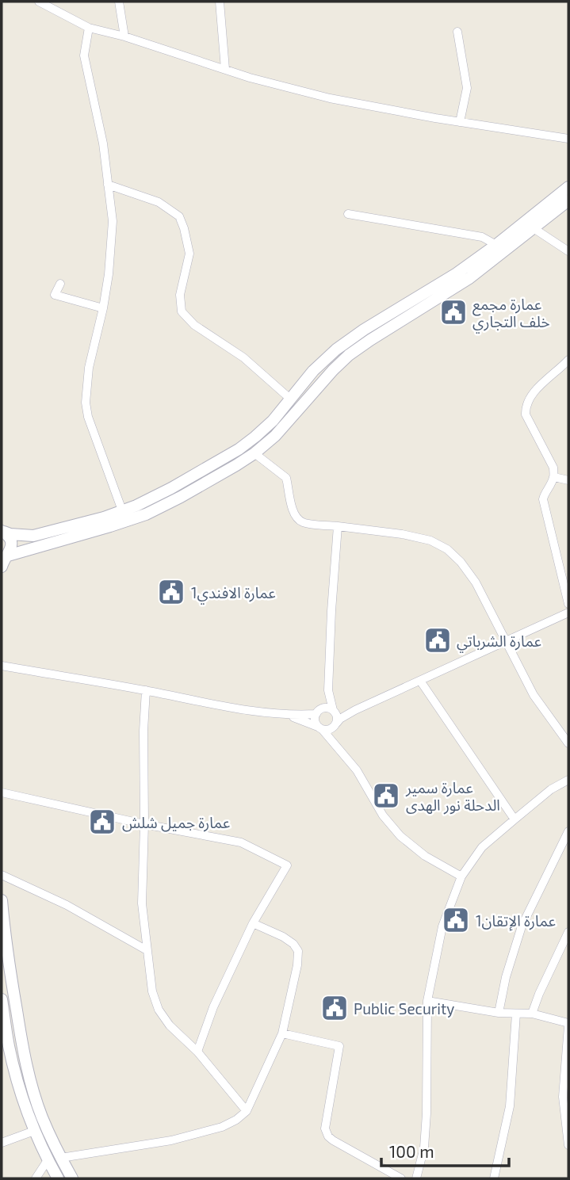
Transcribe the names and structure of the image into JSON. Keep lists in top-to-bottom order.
{
  "places": {
    "public building": [
      "عمارة مجمع خلف التجاري",
      "عمارة الافندي1",
      "عمارة الشرباتي",
      "عمارة سمير الدحلة نور الهدى",
      "عمارة جميل شلش",
      "عمارة الإتقان1",
      "Public Security"
    ]
  },
  "scale_bar": "100 m"
}
